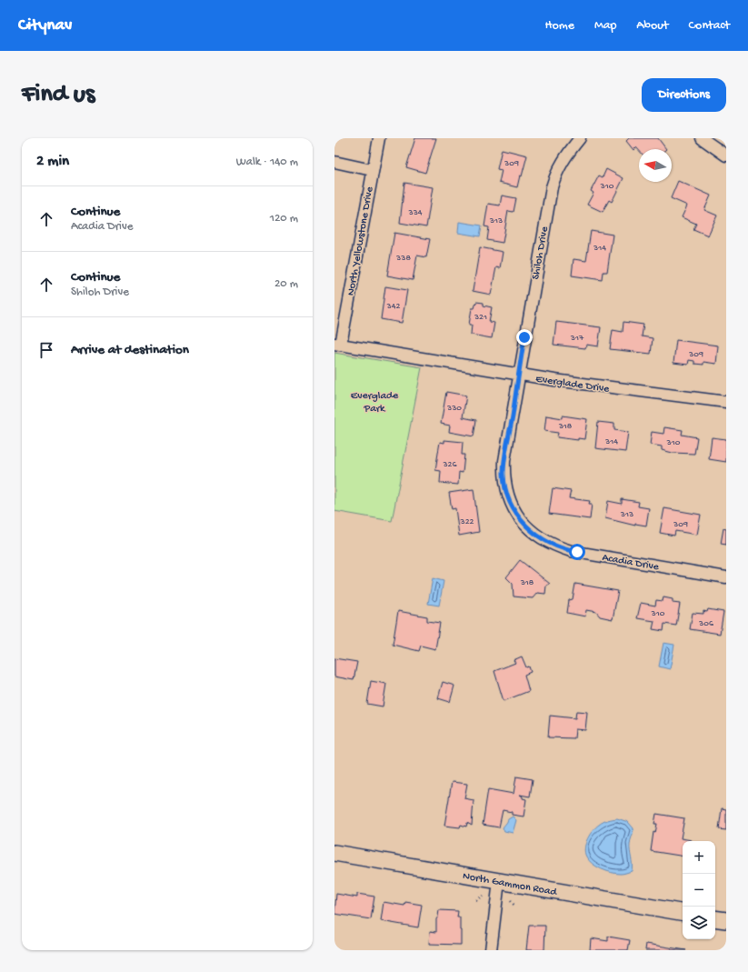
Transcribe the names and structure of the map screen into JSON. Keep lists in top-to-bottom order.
{
  "streets": {
    "main road": ["North Gammon Road"],
    "street": [
      "North Yellowstone Drive",
      "Shiloh Drive",
      "Everglade Drive",
      "Acadia Drive"
    ]
  },
  "crossings": [
    ["North Yellowstone Drive", "Everglade Drive"],
    ["Shiloh Drive", "Everglade Drive"],
    ["Shiloh Drive", "Acadia Drive"],
    ["Everglade Drive", "Acadia Drive"]
  ],
  "parks": ["Everglade Park"],
  "house_numbers": [
    "309",
    "310",
    "334",
    "313",
    "314",
    "338",
    "342",
    "321",
    "317",
    "309",
    "330",
    "318",
    "314",
    "310",
    "326",
    "313",
    "322",
    "309",
    "318",
    "310",
    "306"
  ],
  "north": "left",
  "page": {
    "header": "Citynav",
    "nav": [
      "Home",
      "Map",
      "About",
      "Contact"
    ],
    "buttons": "Directions",
    "title": "Find us",
    "heading": ["2 min", "Walk · 140 m"],
    "list": [
      ["Continue", "Acadia Drive", "120 m"],
      ["Continue", "Shiloh Drive", "20 m"],
      "Arrive at destination"
    ],
    "map_buttons": ["+", "−"]
  }
}
